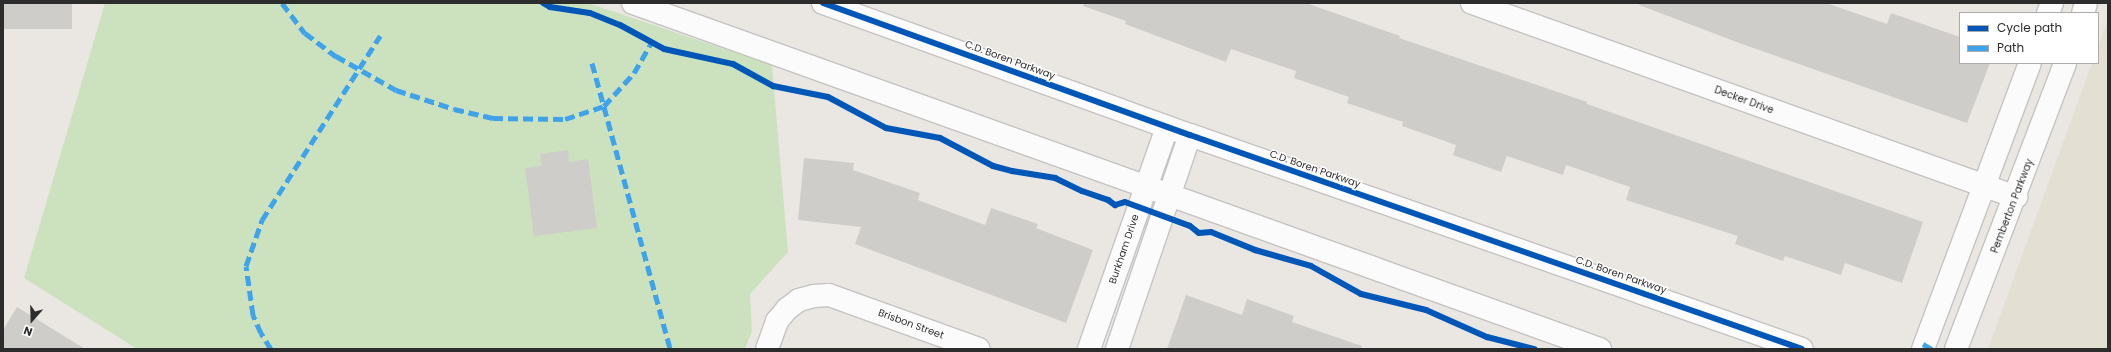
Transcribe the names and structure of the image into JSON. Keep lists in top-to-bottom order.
{
  "streets": {
    "street": [
      "C.D. Boren Parkway",
      "Decker Drive",
      "Pemberton Parkway",
      "Burkham Drive",
      "Brisbon Street"
    ]
  },
  "crossings": [
    ["C.D. Boren Parkway", "Burkham Drive"],
    ["Decker Drive", "Pemberton Parkway"]
  ],
  "legend": ["Cycle path", "Path"],
  "north": "bottom"
}
